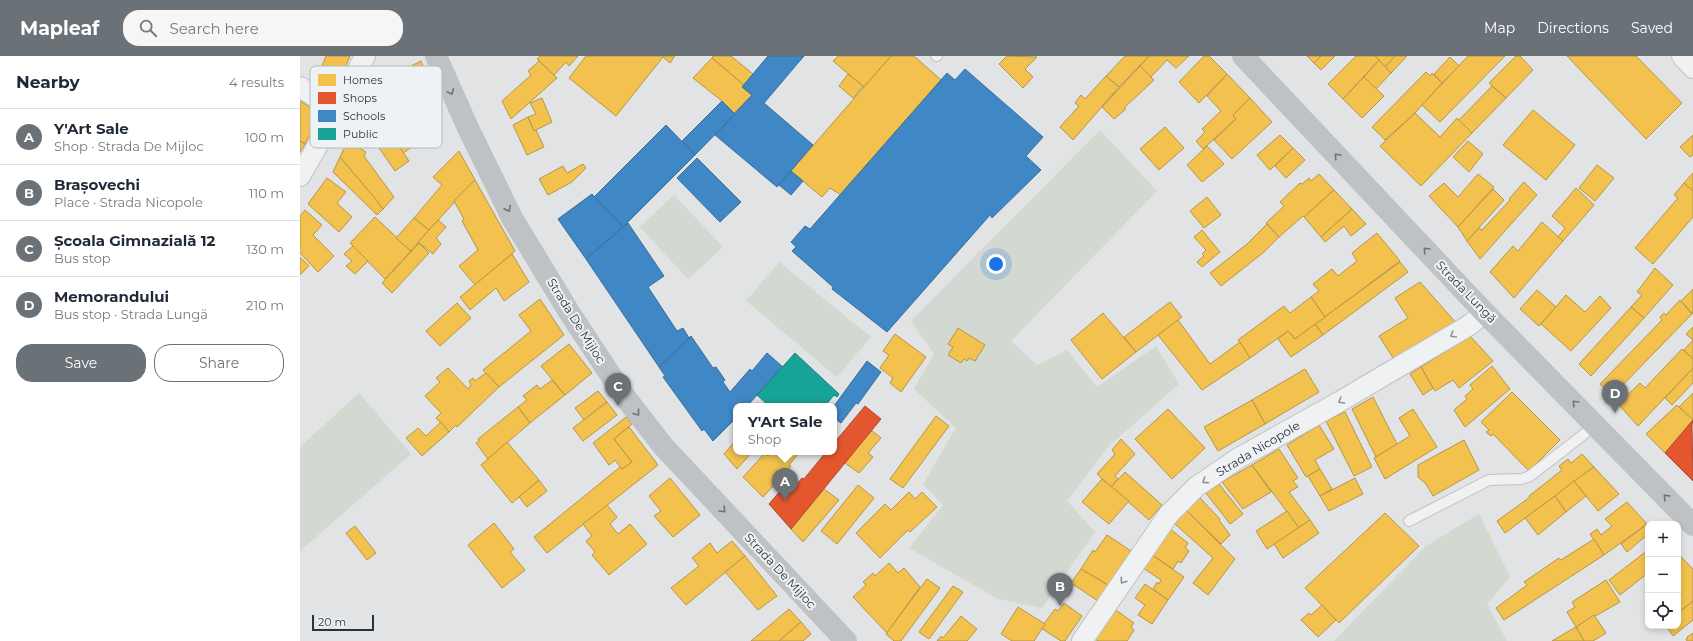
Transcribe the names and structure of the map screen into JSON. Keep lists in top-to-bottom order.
{
  "streets": {
    "main road": ["Strada Lungă", "Strada De Mijloc"],
    "street": ["Strada Nicopole"]
  },
  "crossings": [
    ["Strada Lungă", "Strada Nicopole"]
  ],
  "one_way": ["Strada Lungă", "Strada De Mijloc", "Strada Nicopole"],
  "legend": [
    "Homes",
    "Shops",
    "Schools",
    "Public"
  ],
  "scale_bar": "20 m",
  "page": {
    "header": "Mapleaf",
    "search": "Search here",
    "nav": ["Map", "Directions", "Saved"],
    "heading": ["Nearby", "4 results"],
    "list": [
      {
        "mark": "A",
        "name": "Y'Art Sale",
        "note": "Shop · Strada De Mijloc",
        "value": "100 m"
      },
      {
        "mark": "B",
        "name": "Brașovechi",
        "note": "Place · Strada Nicopole",
        "value": "110 m"
      },
      {
        "mark": "C",
        "name": "Școala Gimnazială 12",
        "note": "Bus stop",
        "value": "130 m"
      },
      {
        "mark": "D",
        "name": "Memorandului",
        "note": "Bus stop · Strada Lungă",
        "value": "210 m"
      }
    ],
    "buttons": ["Save", "Share"],
    "pins": [
      "C",
      "D",
      "A",
      "B"
    ],
    "popup": ["Y'Art Sale", "Shop"],
    "map_buttons": ["+", "−"],
    "scale": "20 m"
  }
}
